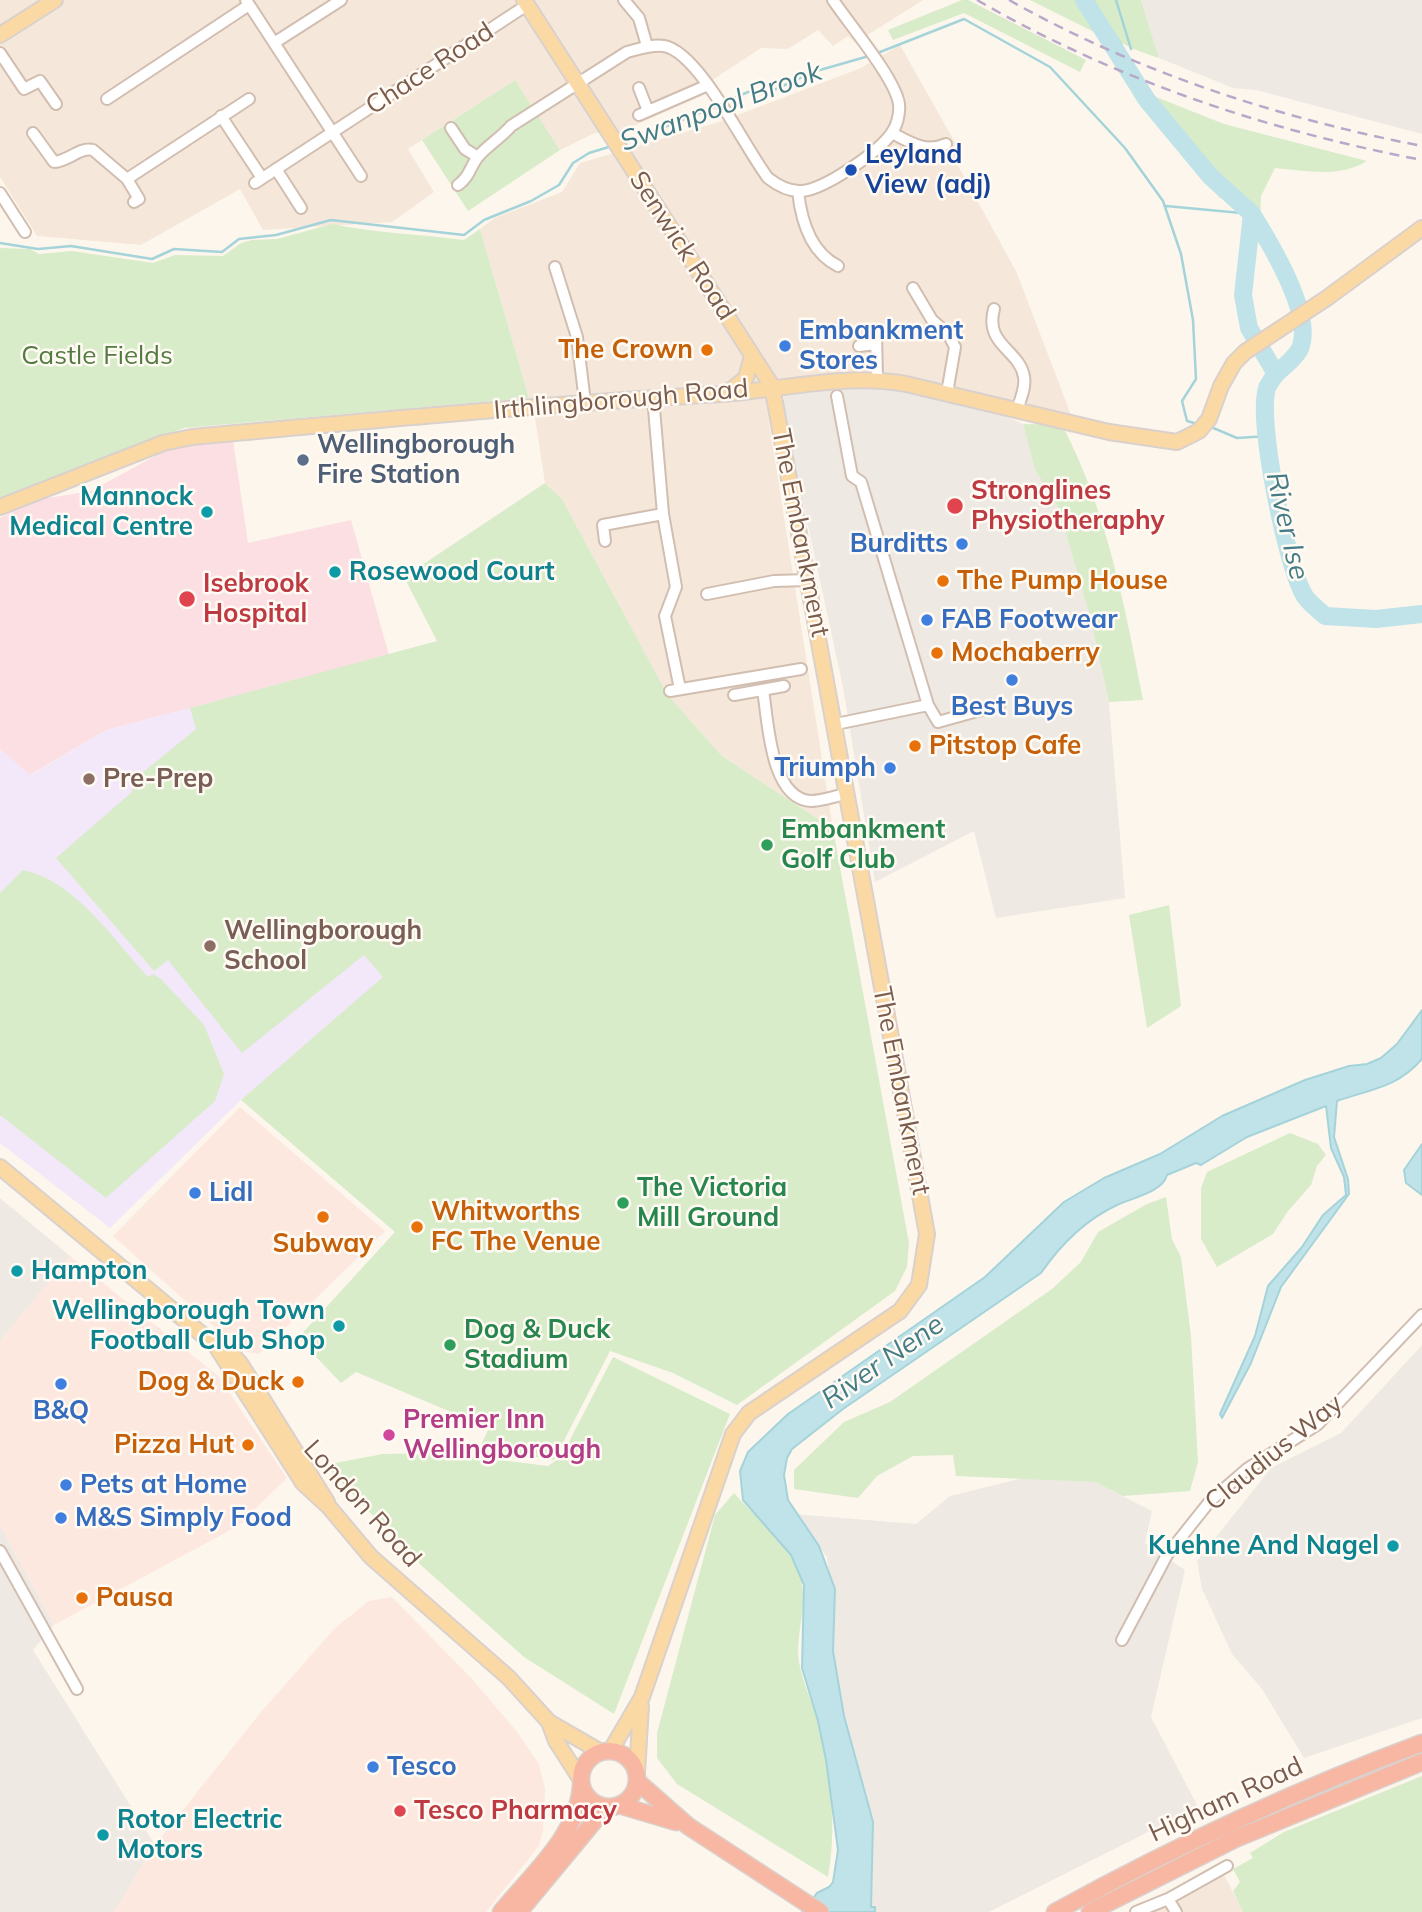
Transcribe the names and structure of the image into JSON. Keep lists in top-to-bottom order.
{
  "streets": {
    "highway": ["Higham Road"],
    "main road": [
      "Senwick Road",
      "Irthlingborough Road",
      "The Embankment",
      "London Road"
    ],
    "street": ["Chace Road", "Claudius Way"]
  },
  "crossings": [
    ["Chace Road", "Senwick Road"],
    ["Senwick Road", "Irthlingborough Road"],
    ["Senwick Road", "The Embankment"],
    ["Irthlingborough Road", "The Embankment"],
    ["The Embankment", "London Road"]
  ],
  "water": ["Swanpool Brook", "River Ise", "River Nene"],
  "parks": ["Castle Fields"],
  "places": [
    "Leyland View (adj)",
    "Embankment Stores",
    "The Crown",
    "Wellingborough Fire Station",
    "Stronglines Physiotheraphy",
    "Mannock Medical Centre",
    "Burditts",
    "Rosewood Court",
    "The Pump House",
    "Isebrook Hospital",
    "FAB Footwear",
    "Mochaberry",
    "Best Buys",
    "Pitstop Cafe",
    "Triumph",
    "Pre-Prep",
    "Embankment Golf Club",
    "Wellingborough School",
    "Lidl",
    "The Victoria Mill Ground",
    "Subway",
    "Whitworths FC The Venue",
    "Hampton",
    "Wellingborough Town Football Club Shop",
    "Dog & Duck Stadium",
    "Dog & Duck",
    "B&Q",
    "Premier Inn Wellingborough",
    "Pizza Hut",
    "Pets at Home",
    "M&S Simply Food",
    "Kuehne And Nagel",
    "Pausa",
    "Tesco",
    "Tesco Pharmacy",
    "Rotor Electric Motors"
  ]
}
